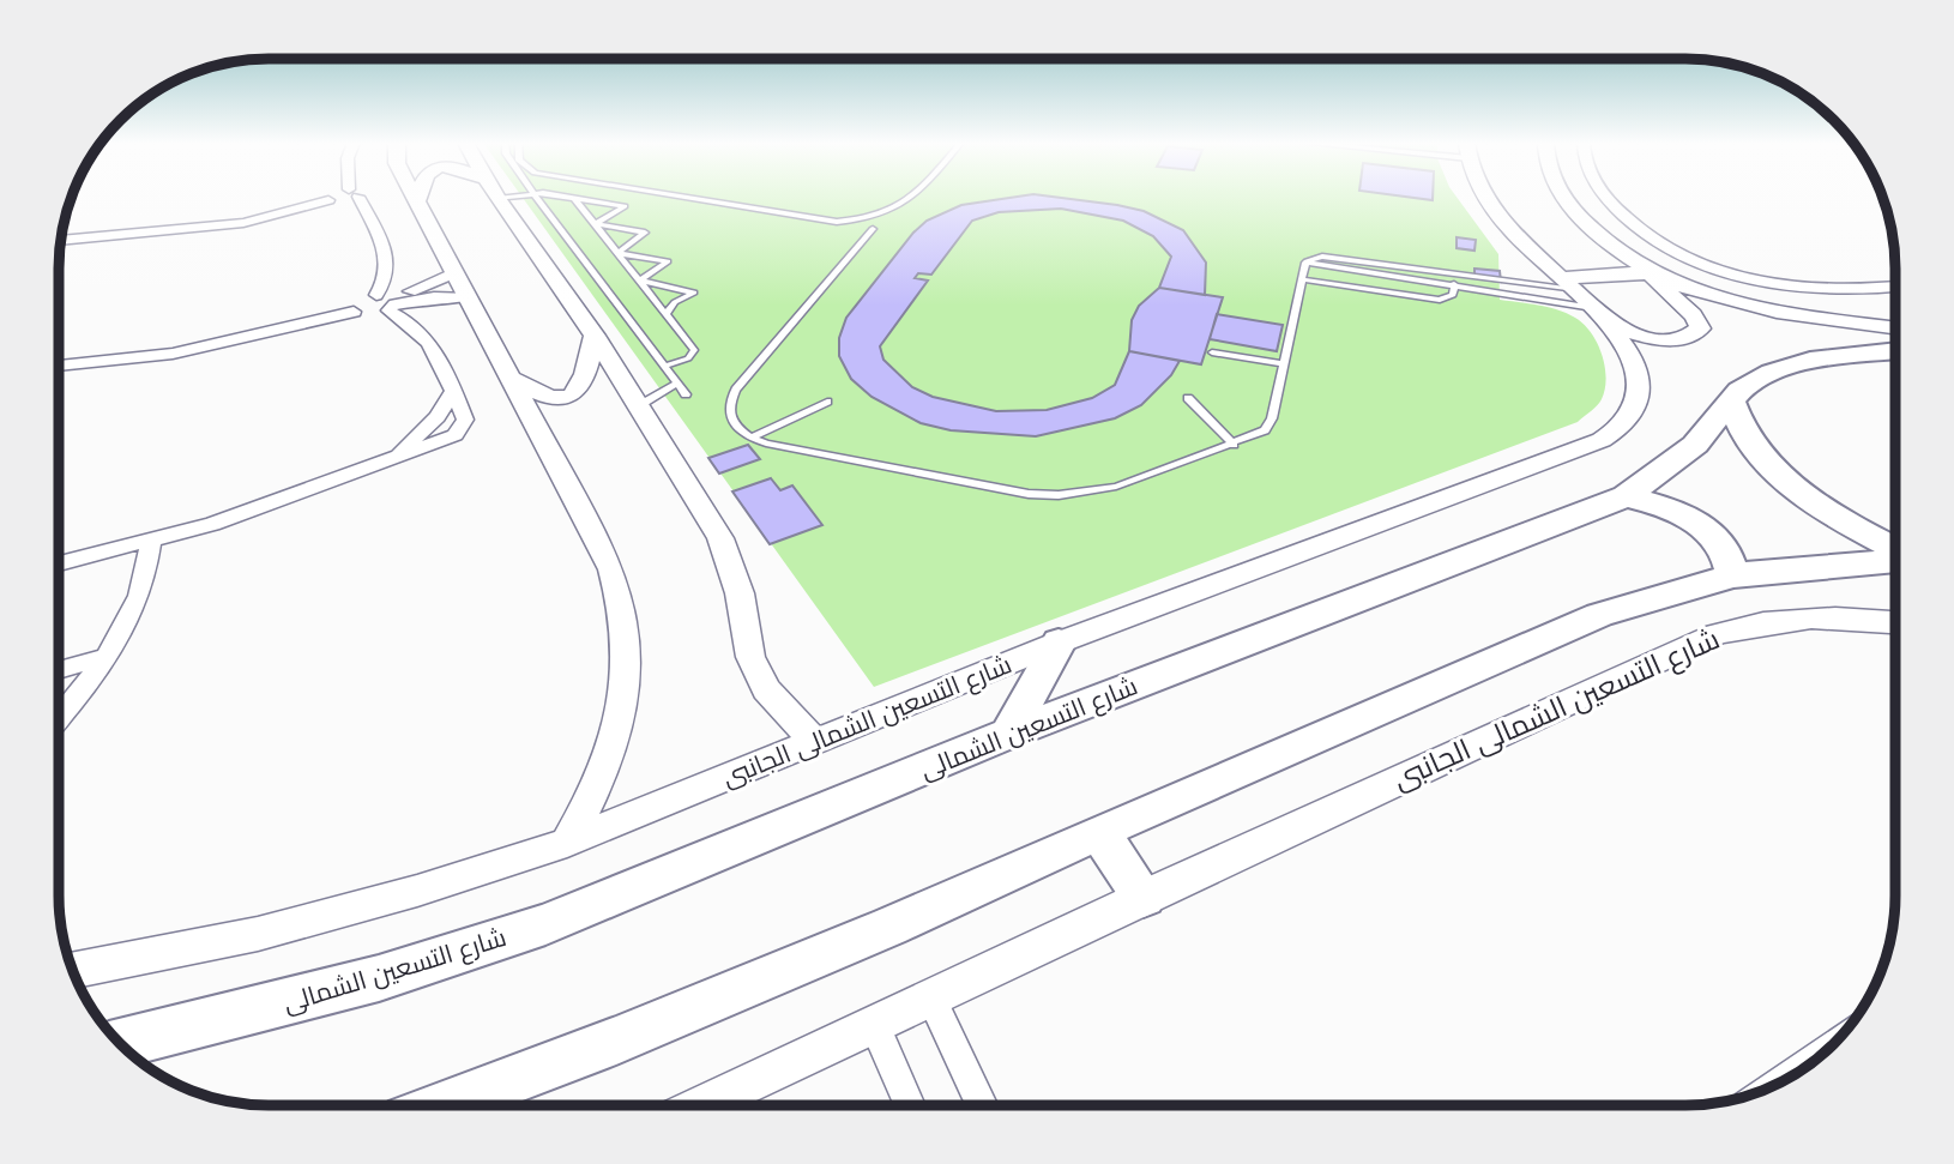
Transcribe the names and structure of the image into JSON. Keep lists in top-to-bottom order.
{
  "streets": {
    "main road": ["شارع التسعين الشمالى"],
    "street": ["شارع التسعين الشمالى الجانبى"]
  }
}
